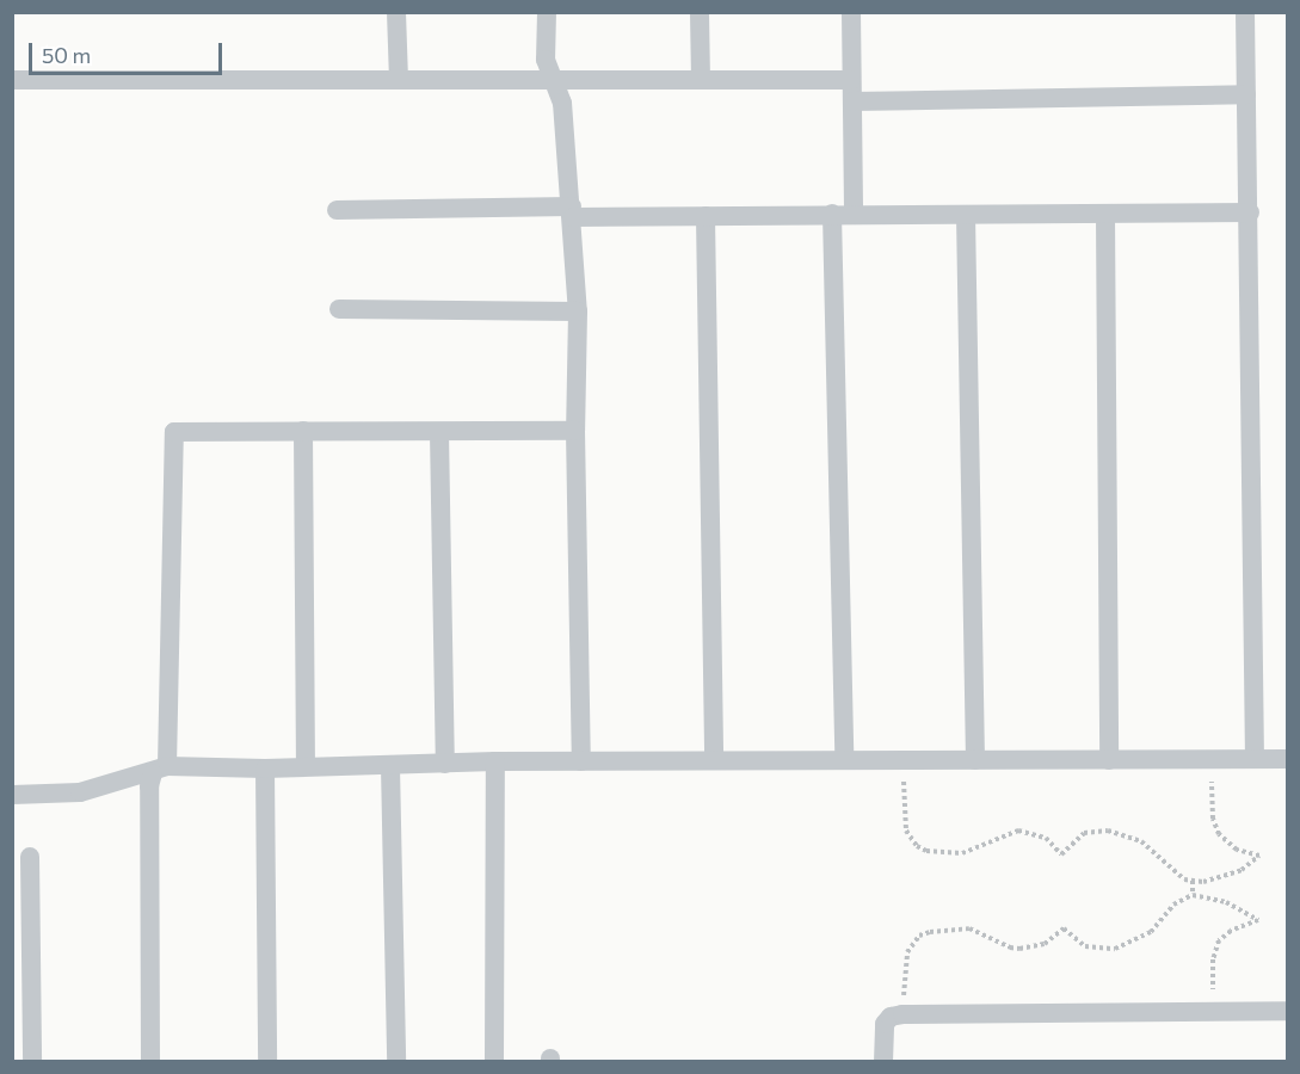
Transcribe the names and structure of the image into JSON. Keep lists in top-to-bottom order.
{
  "scale_bar": "50 m"
}
